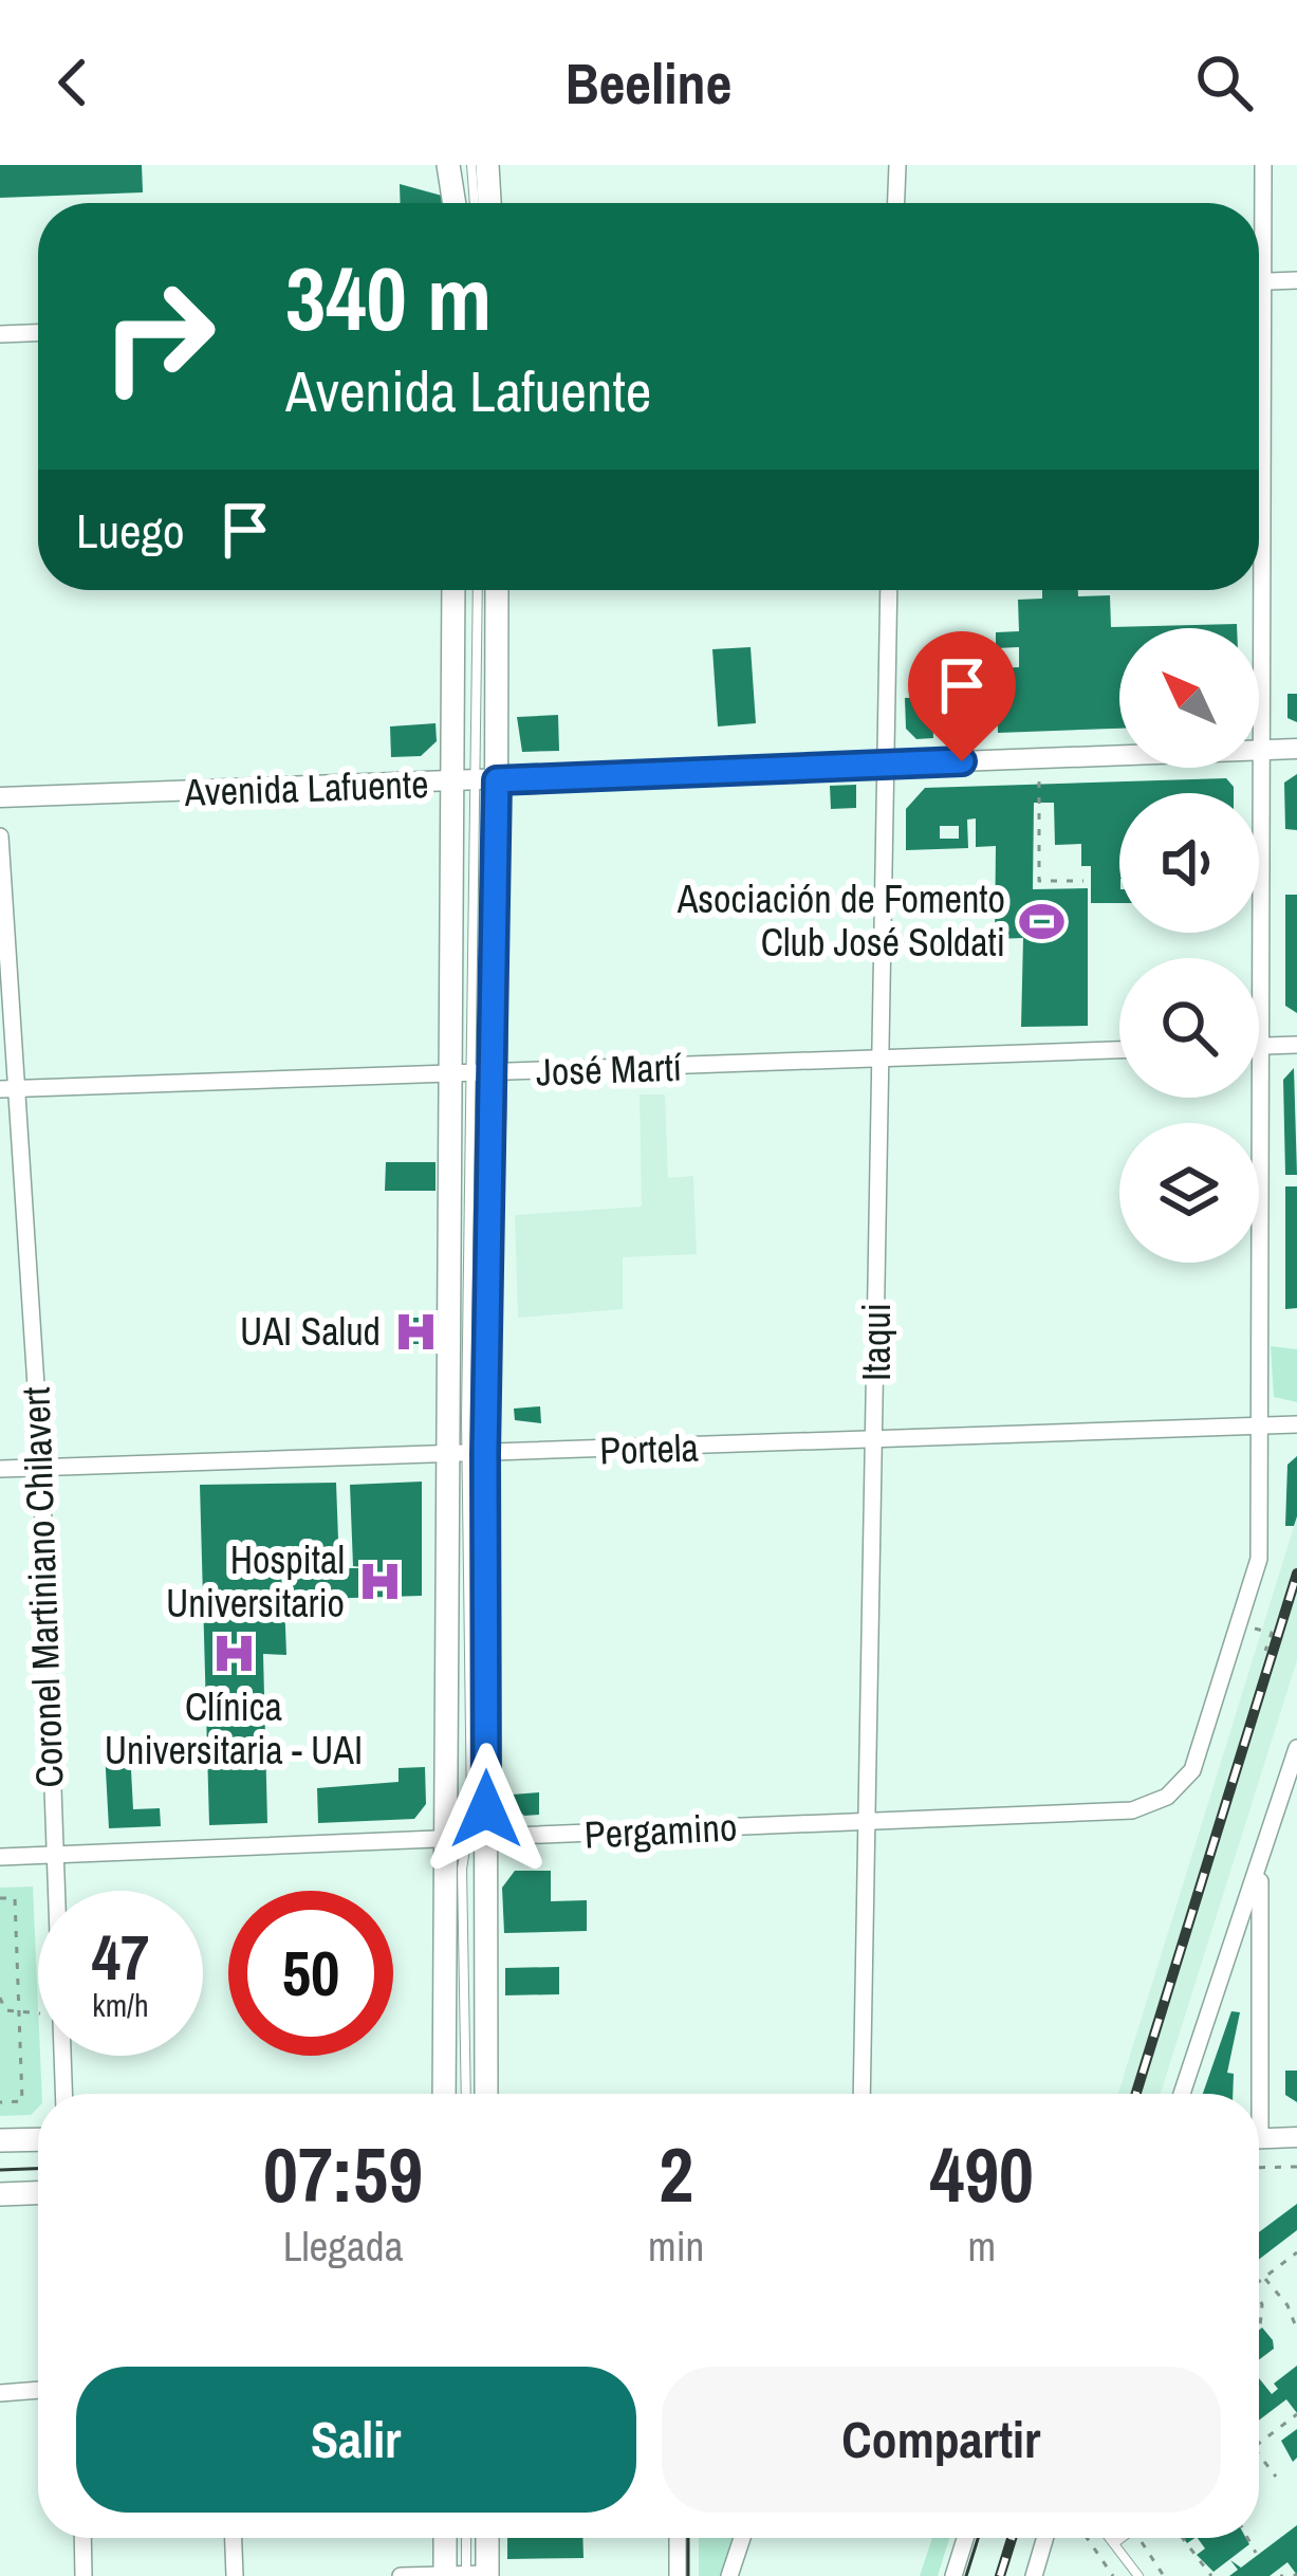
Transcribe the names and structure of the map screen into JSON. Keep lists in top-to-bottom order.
{
  "streets": {
    "street": [
      "Avenida Lafuente",
      "José Martí",
      "Itaqui",
      "Portela",
      "Coronel Martiniano Chilavert",
      "Pergamino"
    ]
  },
  "crossings": [
    ["Avenida Lafuente", "Itaqui"],
    ["José Martí", "Itaqui"],
    ["José Martí", "Coronel Martiniano Chilavert"],
    ["Itaqui", "Portela"],
    ["Itaqui", "Pergamino"],
    ["Portela", "Coronel Martiniano Chilavert"],
    ["Coronel Martiniano Chilavert", "Pergamino"]
  ],
  "places": {
    "sports": ["Asociación de Fomento Club José Soldati"],
    "hospital": ["UAI Salud", "Hospital Universitario", "Clínica Universitaria - UAI"]
  },
  "north": "top left",
  "page": {
    "header": "Beeline",
    "turn": ["340 m", "Avenida Lafuente"],
    "then": "Luego",
    "speed": "47 km/h",
    "limit": "50",
    "eta": [
      "07:59",
      "Llegada",
      "2",
      "min",
      "490",
      "m"
    ],
    "buttons": ["Salir", "Compartir"]
  }
}
